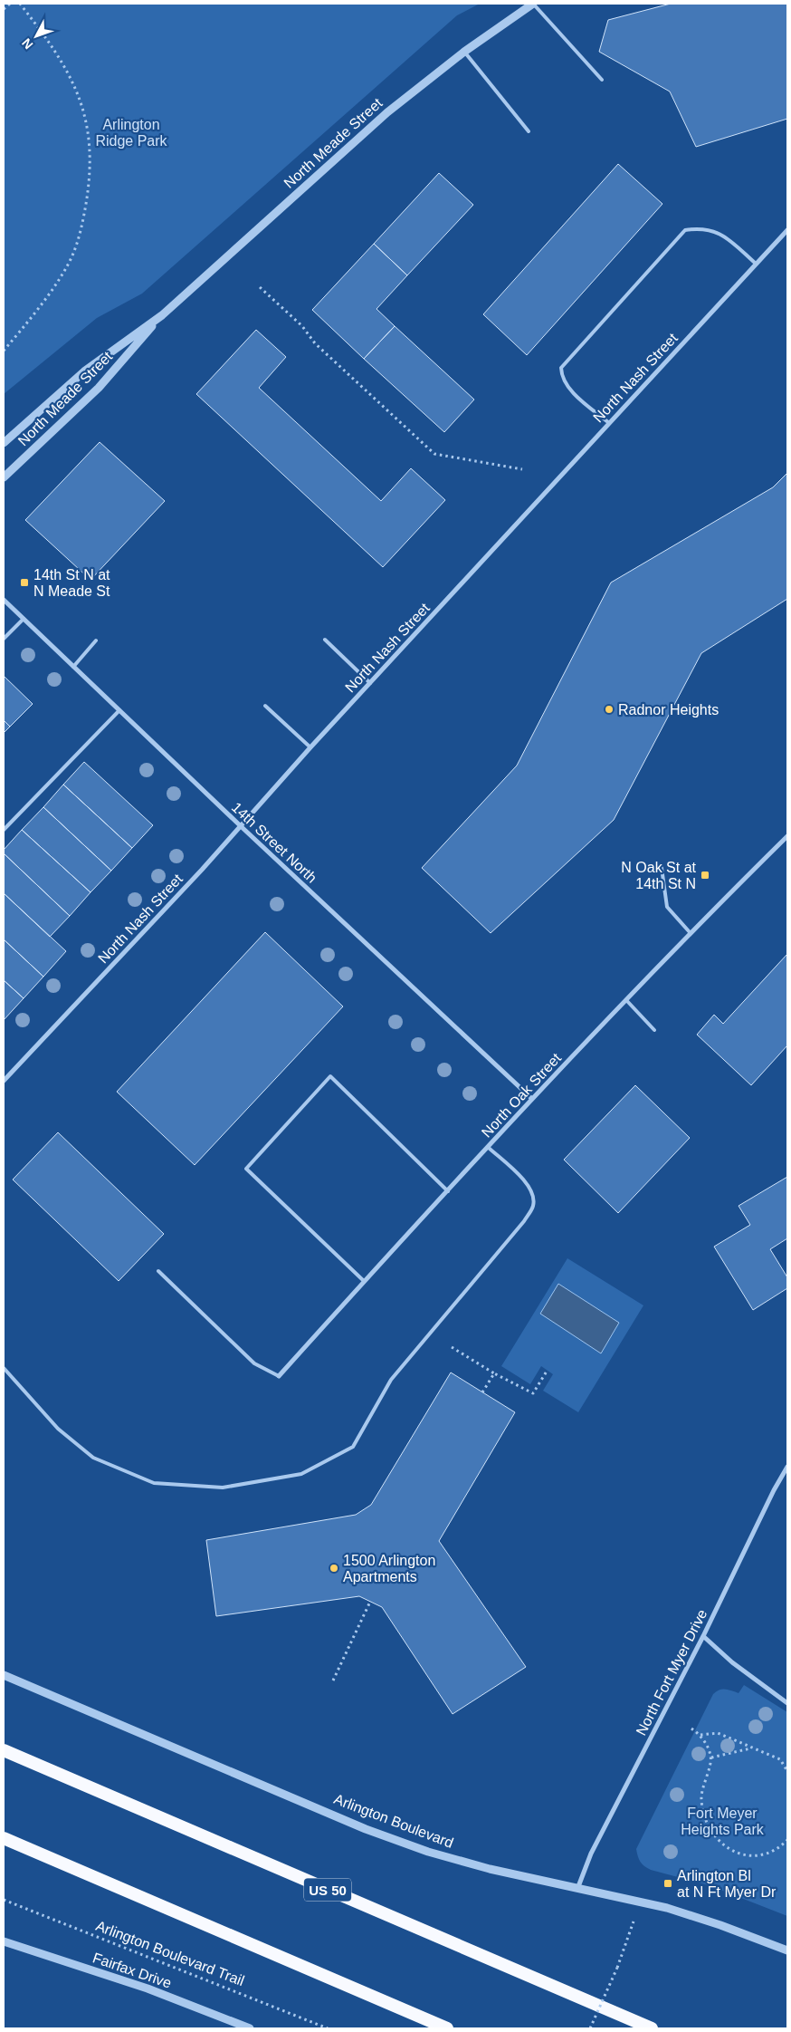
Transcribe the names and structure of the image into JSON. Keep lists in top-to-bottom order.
{
  "streets": {
    "highway": ["US 50"],
    "street": [
      "North Meade Street",
      "North Nash Street",
      "14th Street North",
      "North Oak Street",
      "North Fort Myer Drive",
      "Arlington Boulevard",
      "Fairfax Drive"
    ],
    "path": ["Arlington Boulevard Trail"]
  },
  "crossings": [
    ["North Nash Street", "14th Street North"],
    ["14th Street North", "North Oak Street"],
    ["North Fort Myer Drive", "Arlington Boulevard"]
  ],
  "parks": ["Arlington Ridge Park", "Fort Meyer Heights Park"],
  "places": {
    "transit": ["14th St N at N Meade St", "N Oak St at 14th St N", "Arlington Bl at N Ft Myer Dr"],
    "other": ["Radnor Heights", "1500 Arlington Apartments"]
  },
  "north": "bottom left"
}
